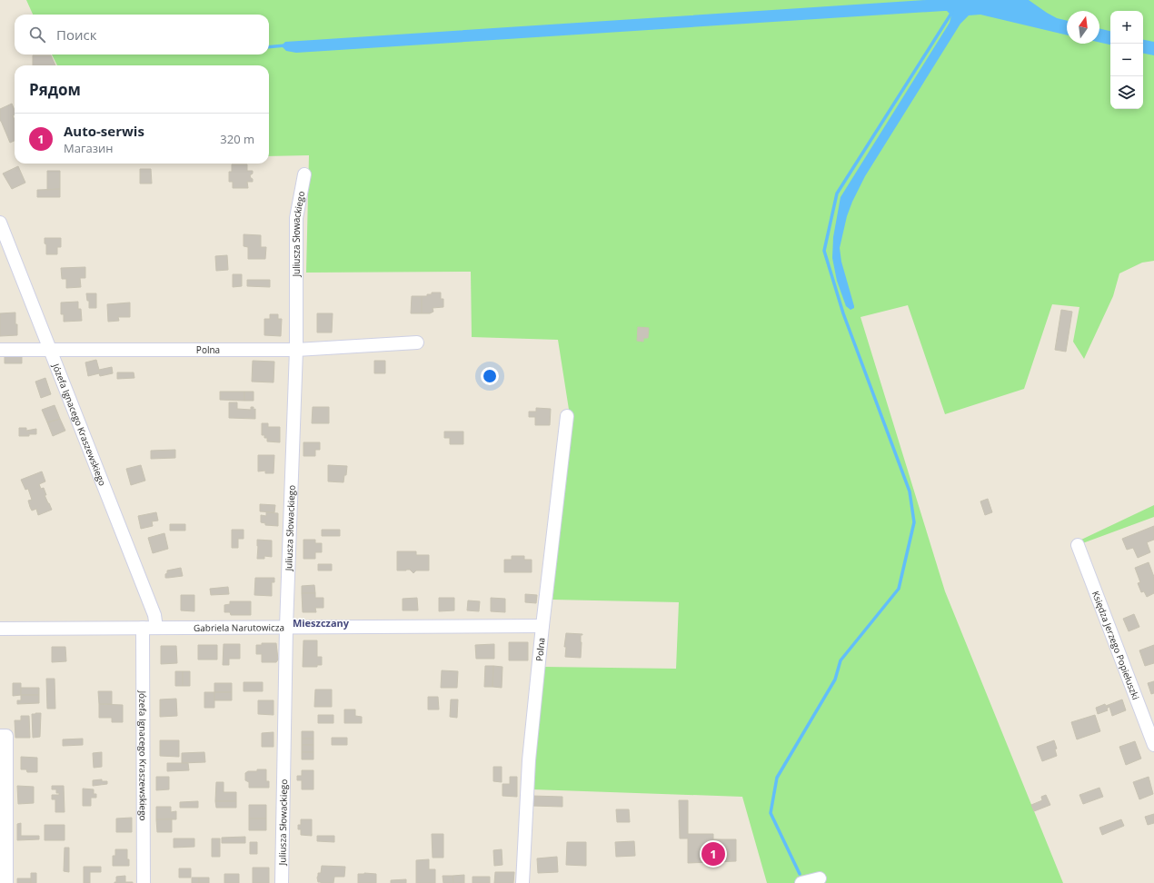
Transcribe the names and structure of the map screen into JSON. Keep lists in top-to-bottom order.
{
  "streets": {
    "street": [
      "Juliusza Słowackiego",
      "Polna",
      "Józefa Ignacego Kraszewskiego",
      "Gabriela Narutowicza",
      "Księdza Jerzego Popiełuszki"
    ]
  },
  "crossings": [
    ["Juliusza Słowackiego", "Polna"],
    ["Juliusza Słowackiego", "Gabriela Narutowicza"],
    ["Polna", "Józefa Ignacego Kraszewskiego"],
    ["Polna", "Gabriela Narutowicza"],
    ["Józefa Ignacego Kraszewskiego", "Gabriela Narutowicza"]
  ],
  "districts": ["Mieszczany"],
  "north": "top",
  "page": {
    "map_buttons": ["+", "−"],
    "search": "Поиск",
    "heading": "Рядом",
    "list": [
      {
        "mark": "1",
        "name": "Auto-serwis",
        "note": "Магазин",
        "value": "320 m"
      }
    ],
    "pins": "1"
  }
}
